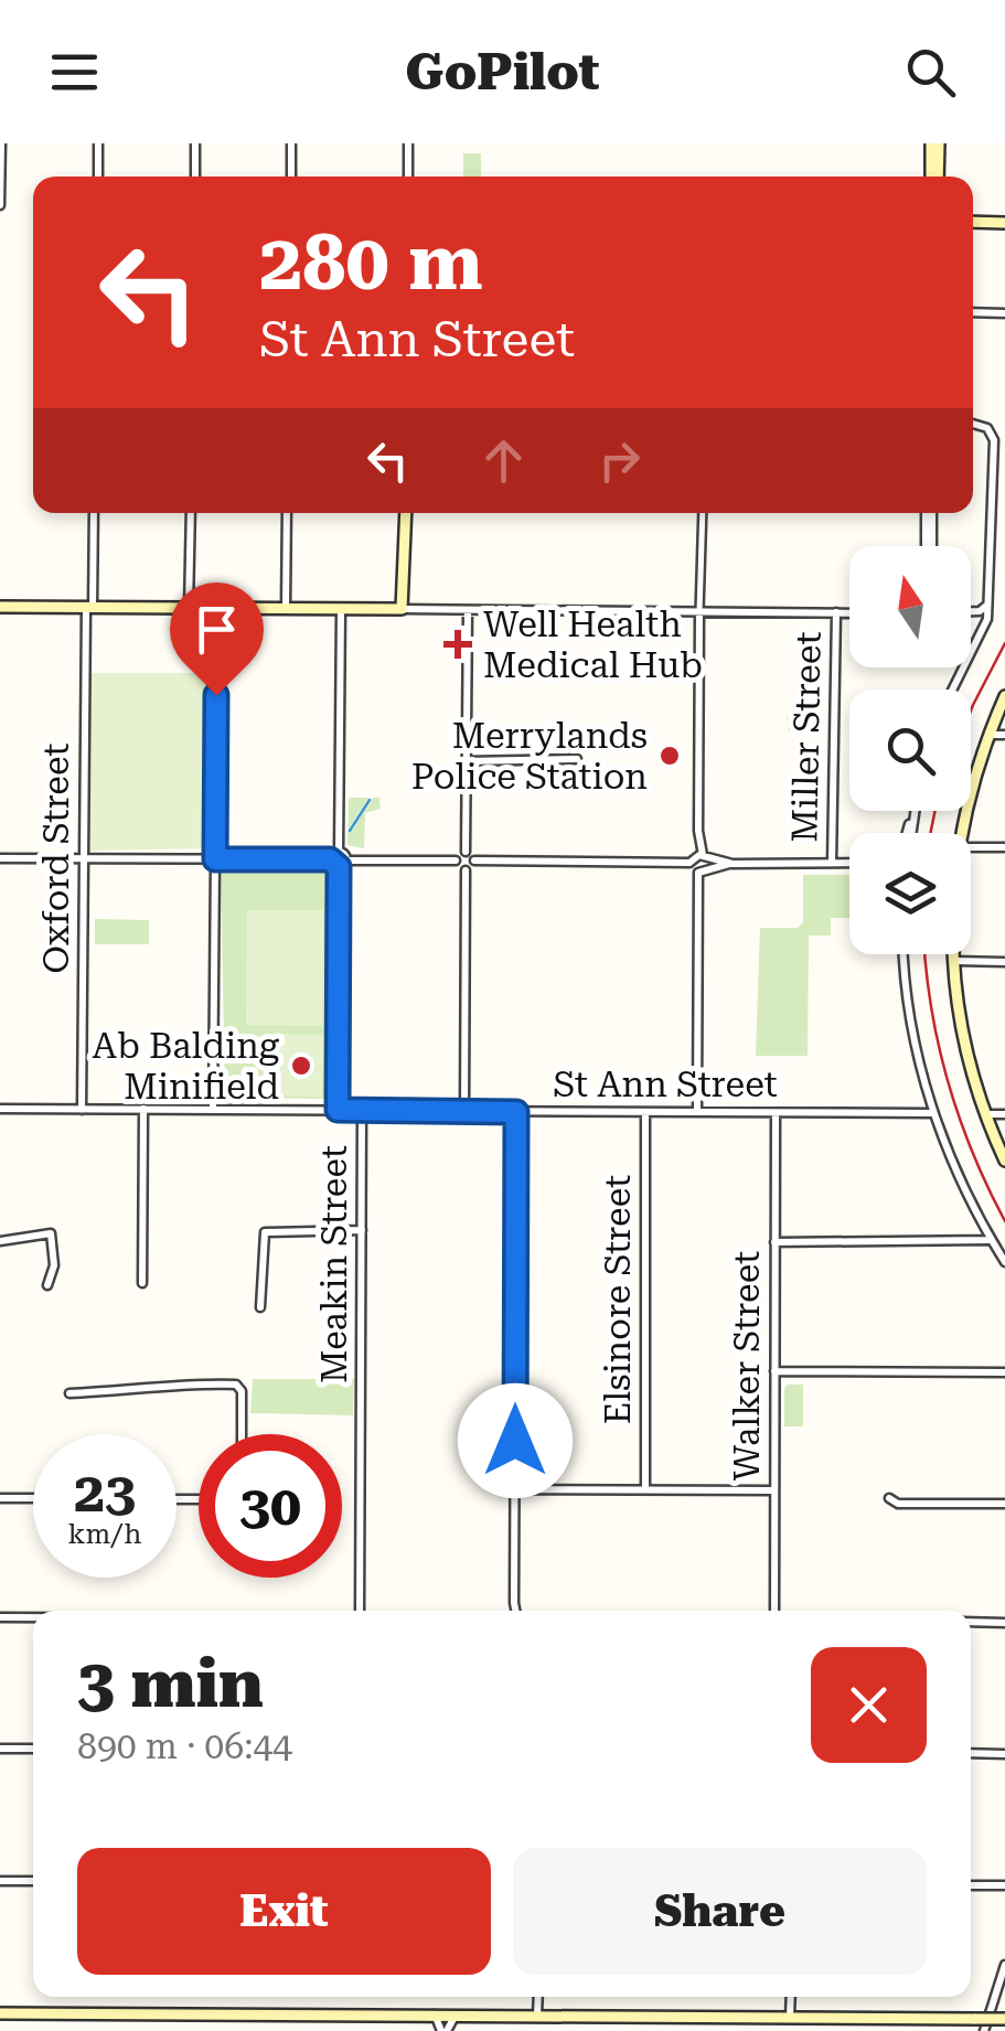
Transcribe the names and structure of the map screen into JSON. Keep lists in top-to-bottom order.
{
  "streets": {
    "street": [
      "Miller Street",
      "Oxford Street",
      "St Ann Street",
      "Meakin Street",
      "Elsinore Street",
      "Walker Street"
    ]
  },
  "crossings": [
    ["Oxford Street", "St Ann Street"],
    ["St Ann Street", "Meakin Street"],
    ["St Ann Street", "Elsinore Street"],
    ["St Ann Street", "Walker Street"]
  ],
  "places": {
    "health": ["Well Health Medical Hub"],
    "other": ["Merrylands Police Station", "Ab Balding Minifield"]
  },
  "north": "top",
  "page": {
    "header": "GoPilot",
    "turn": ["280 m", "St Ann Street"],
    "speed": "23 km/h",
    "limit": "30",
    "heading": ["3 min", "890 m · 06:44"],
    "buttons": ["Exit", "Share"]
  }
}
